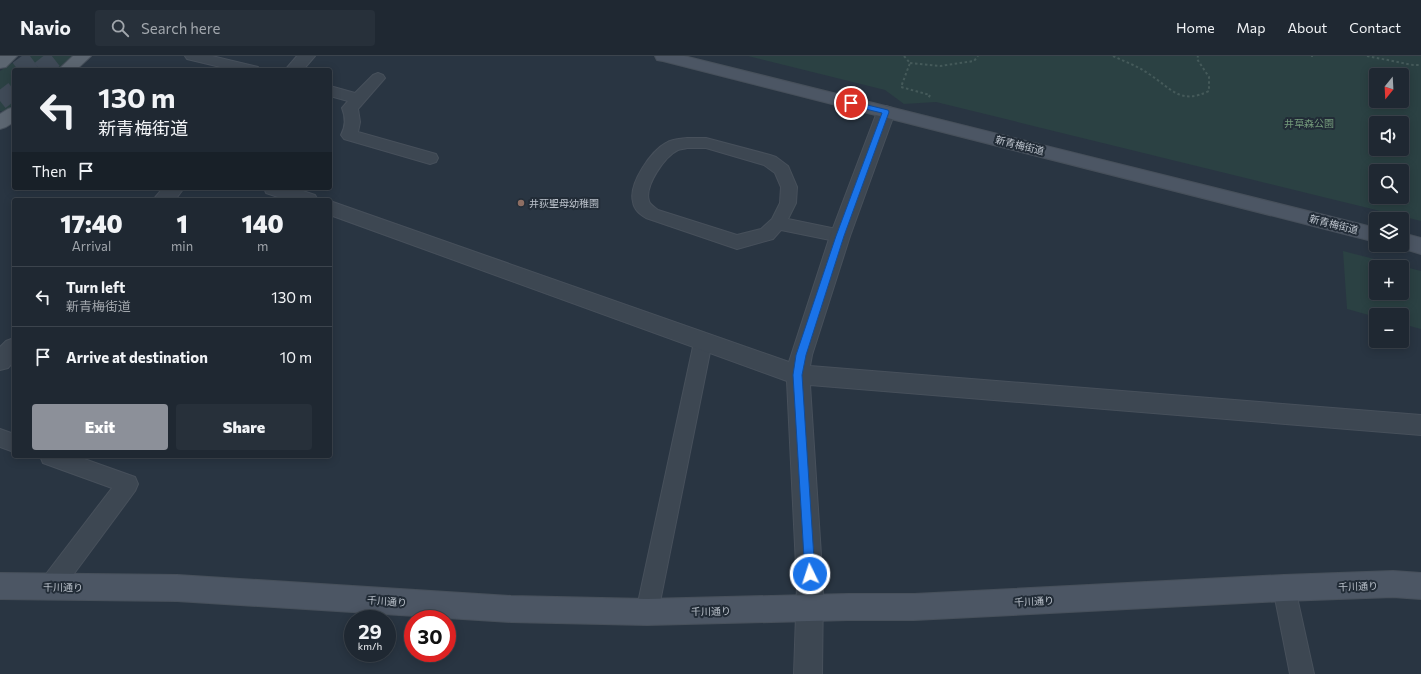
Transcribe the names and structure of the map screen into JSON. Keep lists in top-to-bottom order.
{
  "streets": {
    "main road": ["新青梅街道", "千川通り"]
  },
  "parks": ["井草森公園"],
  "places": ["井荻聖母幼稚園"],
  "north": "bottom",
  "page": {
    "header": "Navio",
    "search": "Search here",
    "nav": [
      "Home",
      "Map",
      "About",
      "Contact"
    ],
    "map_buttons": ["+", "−"],
    "turn": ["130 m", "新青梅街道"],
    "then": "Then",
    "eta": [
      "17:40",
      "Arrival",
      "1",
      "min",
      "140",
      "m"
    ],
    "list": [
      {
        "name": "Turn left",
        "note": "新青梅街道",
        "value": "130 m"
      },
      {
        "name": "Arrive at destination",
        "value": "10 m"
      }
    ],
    "buttons": ["Exit", "Share"],
    "speed": "29 km/h",
    "limit": "30"
  }
}
